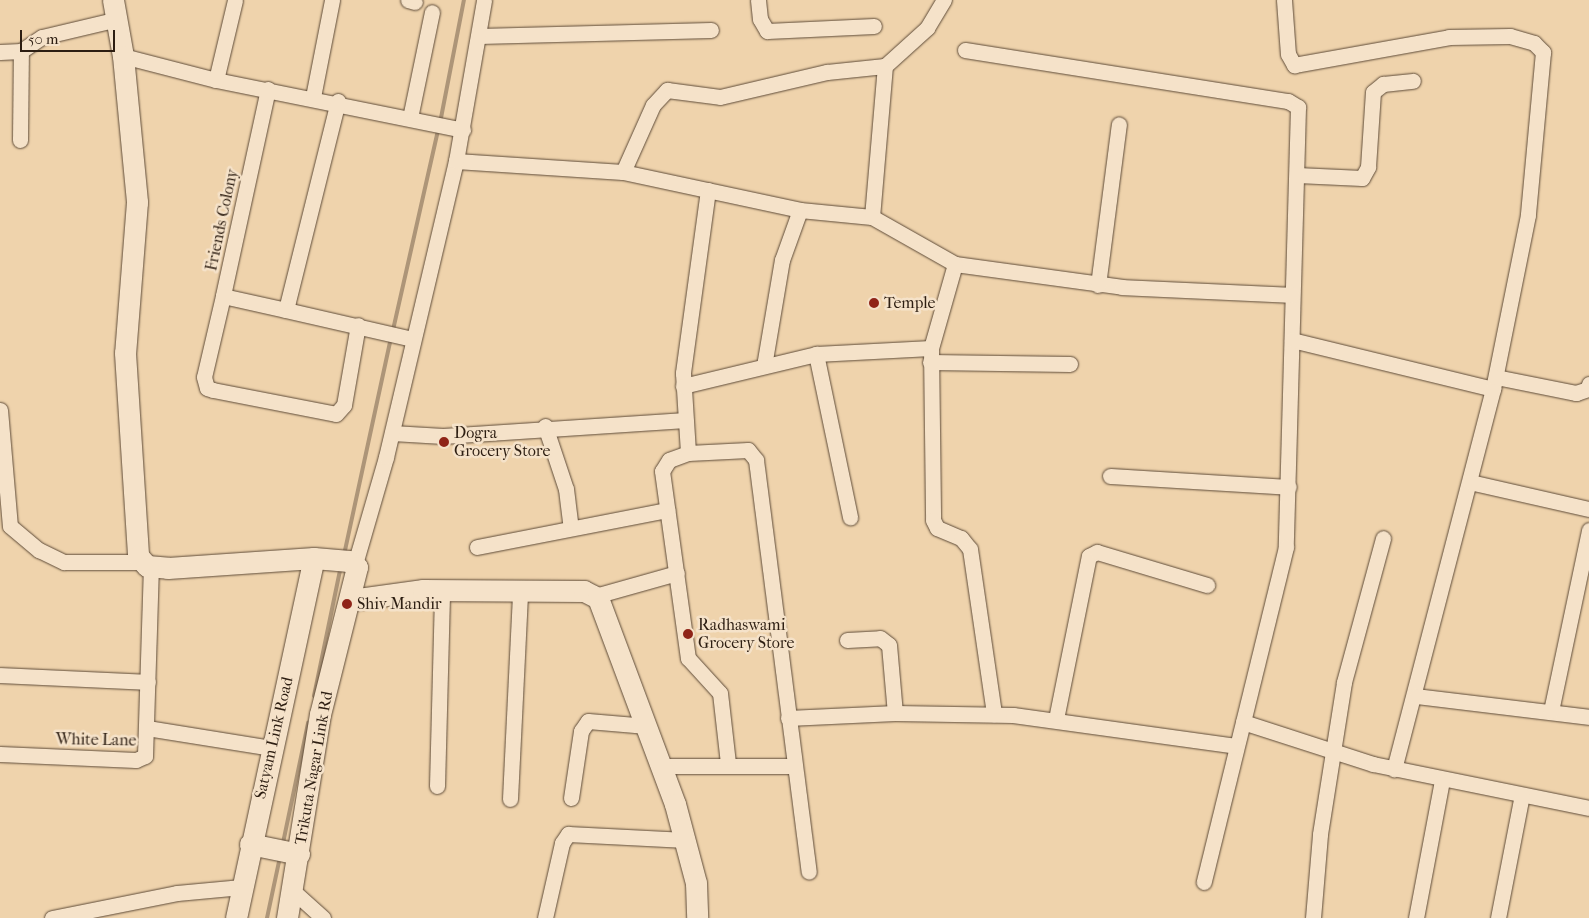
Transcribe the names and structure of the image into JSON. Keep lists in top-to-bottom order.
{
  "streets": {
    "main road": ["Satyam Link Road", "Trikuta Nagar Link Rd"],
    "street": ["Friends Colony", "White Lane"]
  },
  "places": [
    "Temple",
    "Dogra Grocery Store",
    "Shiv Mandir",
    "Radhaswami Grocery Store"
  ],
  "scale_bar": "50 m"
}
